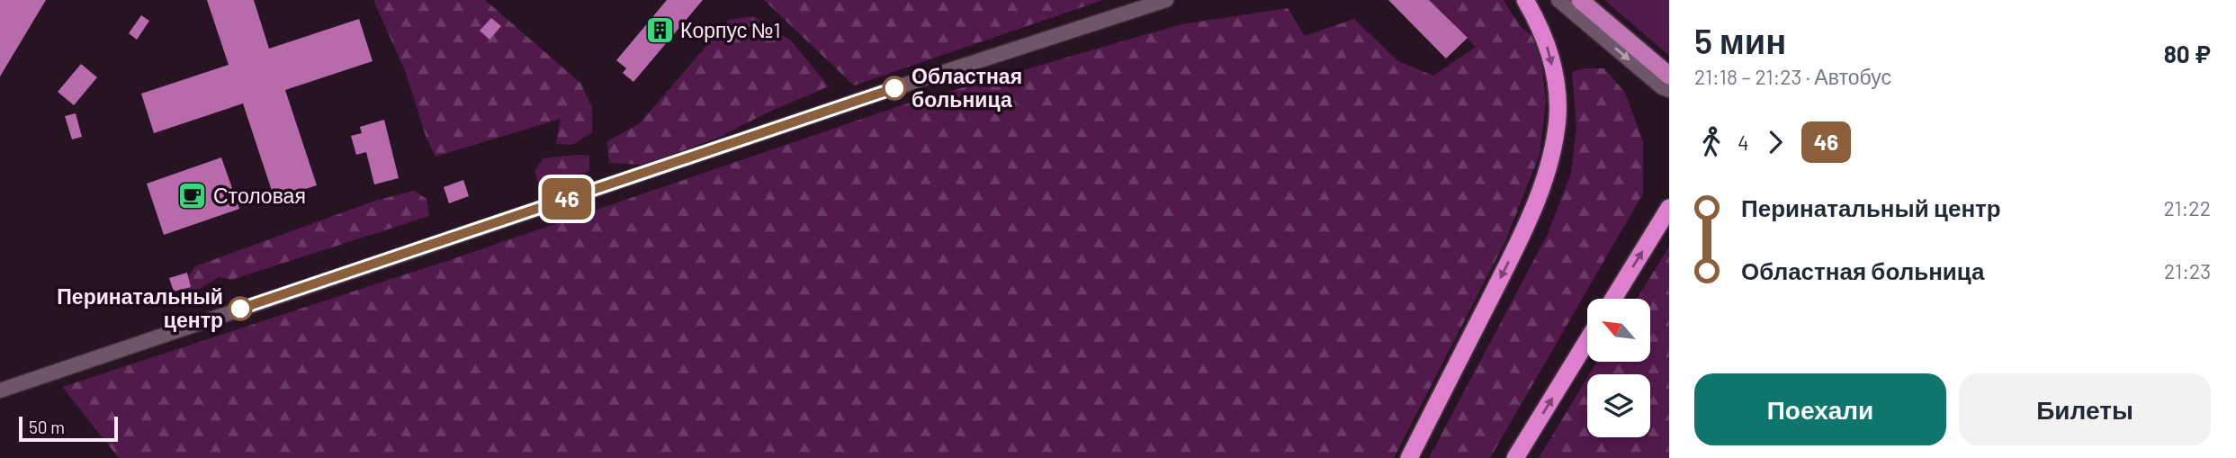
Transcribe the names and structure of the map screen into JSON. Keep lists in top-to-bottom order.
{
  "places": {
    "building": ["Корпус №1"],
    "other": ["Областная больница", "Перинатальный центр"],
    "cafe": ["Столовая"]
  },
  "lines": ["bus line 46"],
  "scale_bar": "50 m",
  "north": "top left",
  "page": {
    "on_map": "46",
    "heading": ["5 мин", "21:18 – 21:23 · Автобус", "80 ₽"],
    "legs": ["4", "46"],
    "list": [
      {
        "name": "Перинатальный центр",
        "value": "21:22"
      },
      {
        "name": "Областная больница",
        "value": "21:23"
      }
    ],
    "buttons": ["Поехали", "Билеты"],
    "scale": "50 m"
  }
}
